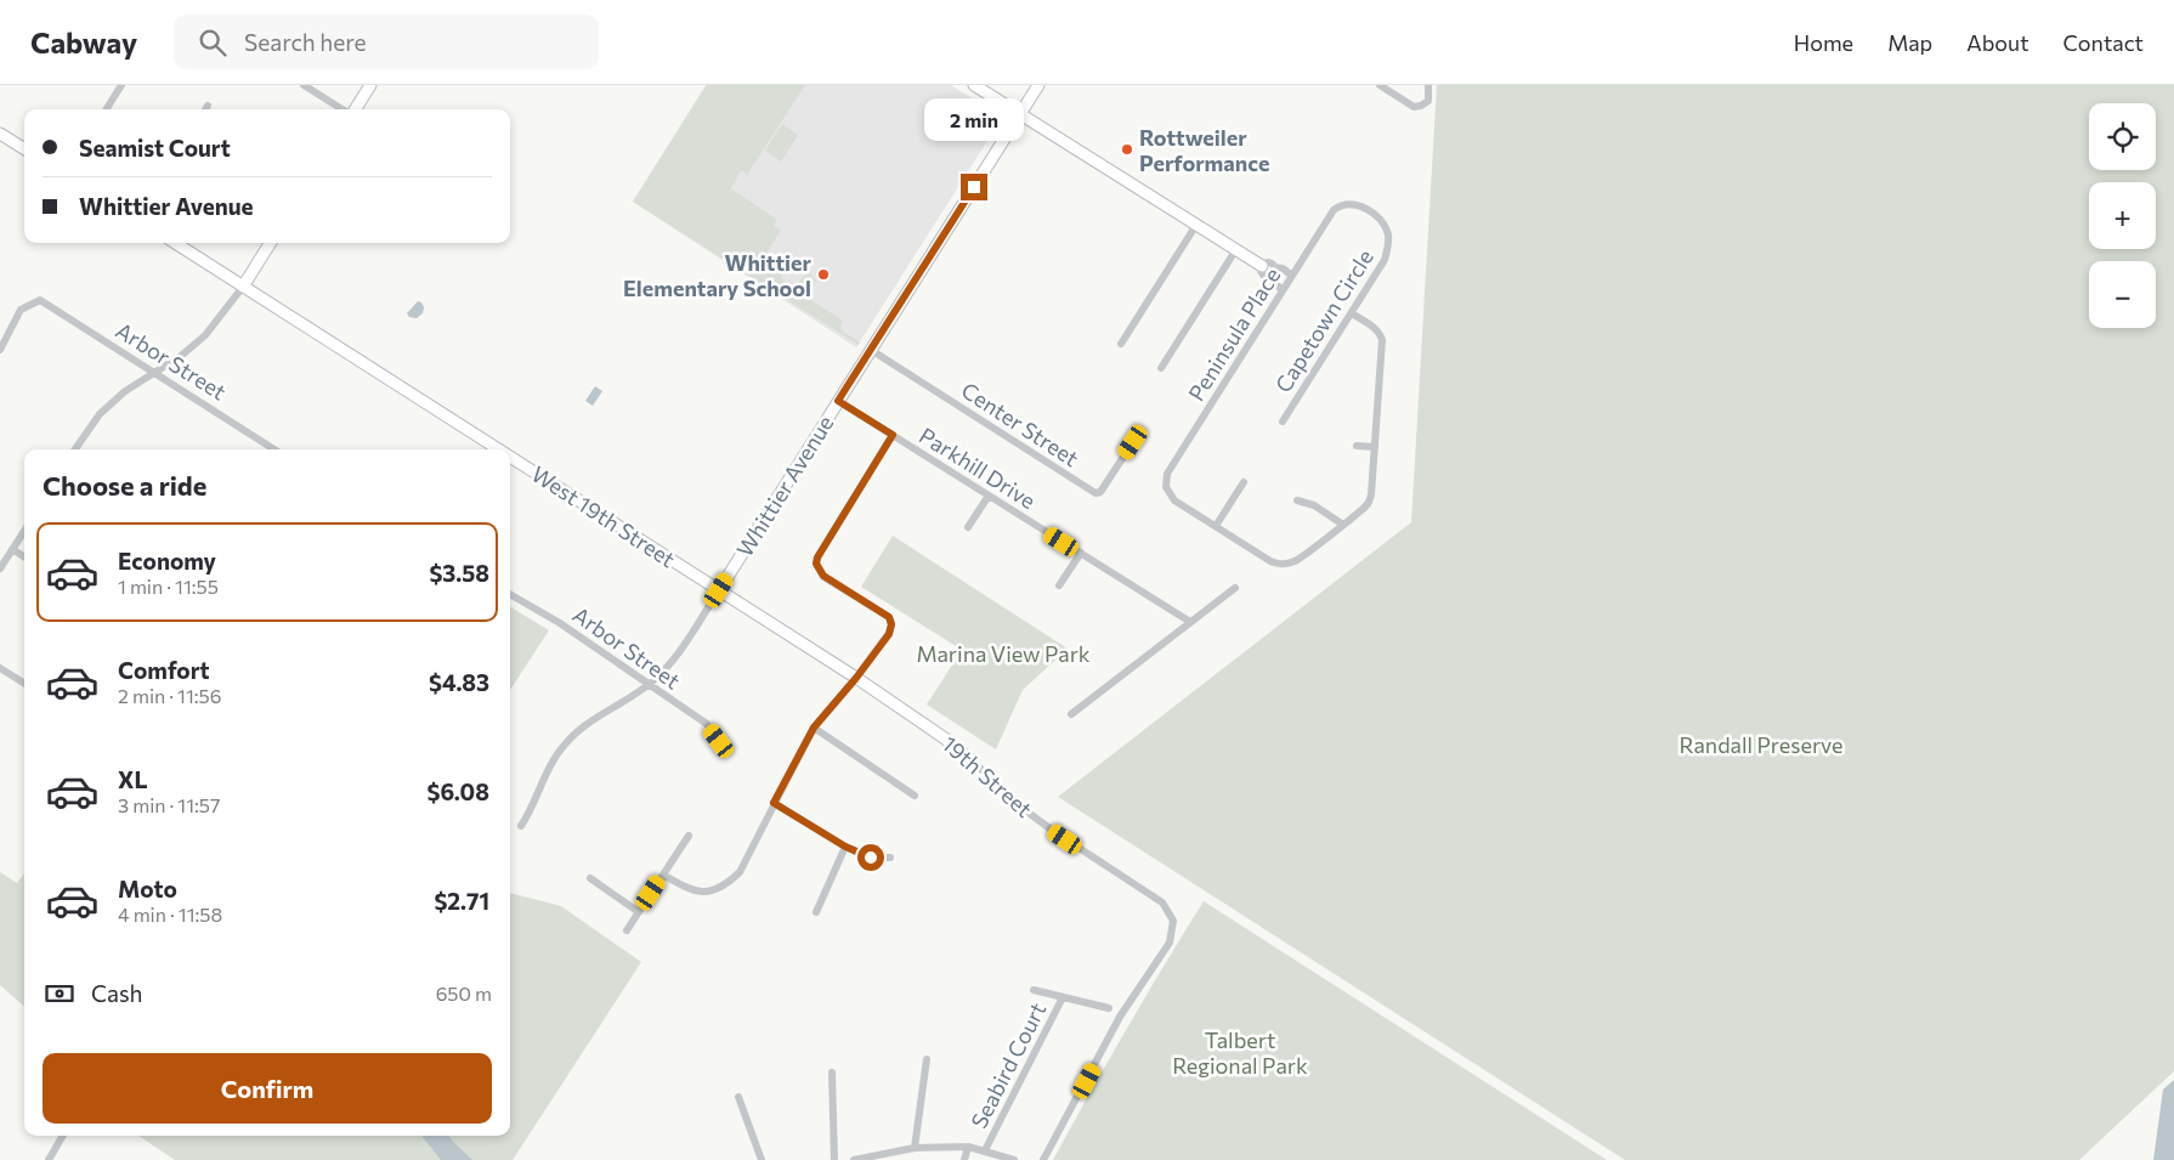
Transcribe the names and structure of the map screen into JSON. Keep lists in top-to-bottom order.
{
  "streets": {
    "street": [
      "Capetown Circle",
      "Peninsula Place",
      "Arbor Street",
      "Center Street",
      "Parkhill Drive",
      "Whittier Avenue",
      "West 19th Street",
      "19th Street",
      "Seabird Court"
    ]
  },
  "crossings": [
    ["Capetown Circle", "Peninsula Place"],
    ["Arbor Street", "Whittier Avenue"],
    ["Center Street", "Whittier Avenue"],
    ["Parkhill Drive", "Whittier Avenue"],
    ["Whittier Avenue", "West 19th Street"],
    ["West 19th Street", "19th Street"]
  ],
  "parks": ["Marina View Park", "Randall Preserve", "Talbert Regional Park"],
  "places": ["Rottweiler Performance", "Whittier Elementary School"],
  "page": {
    "header": "Cabway",
    "search": "Search here",
    "nav": [
      "Home",
      "Map",
      "About",
      "Contact"
    ],
    "bubble": "2 min",
    "map_buttons": ["+", "−"],
    "banner": ["Seamist Court", "Whittier Avenue"],
    "heading": "Choose a ride",
    "list": [
      {
        "name": "Economy",
        "note": "1 min · 11:55",
        "value": "$3.58"
      },
      {
        "name": "Comfort",
        "note": "2 min · 11:56",
        "value": "$4.83"
      },
      {
        "name": "XL",
        "note": "3 min · 11:57",
        "value": "$6.08"
      },
      {
        "name": "Moto",
        "note": "4 min · 11:58",
        "value": "$2.71"
      }
    ],
    "pay": ["Cash", "650 m"],
    "buttons": "Confirm"
  }
}
